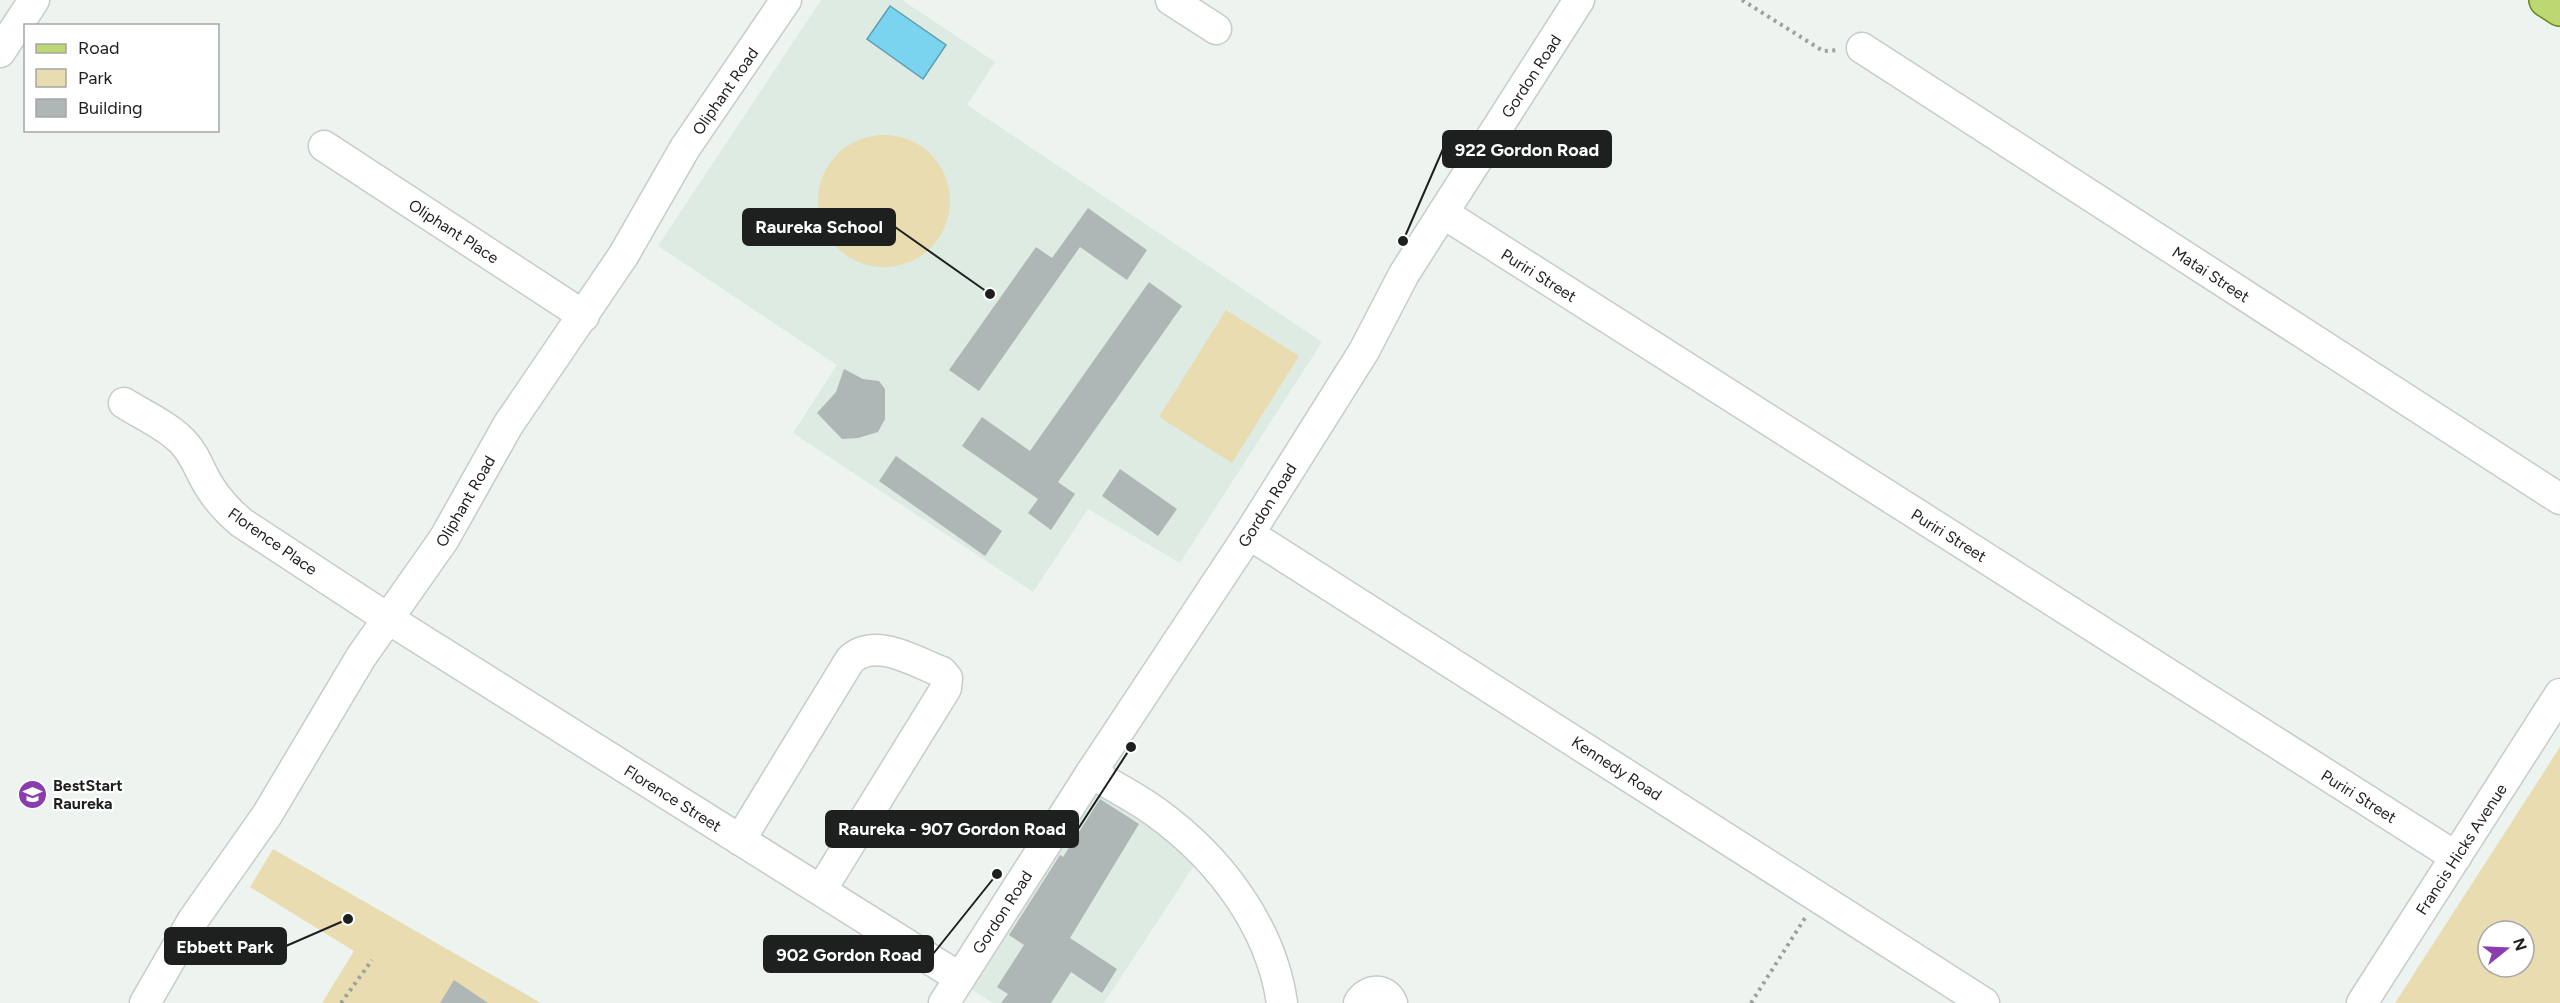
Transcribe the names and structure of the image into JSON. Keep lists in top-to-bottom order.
{
  "streets": {
    "street": [
      "Gordon Road",
      "Oliphant Road",
      "Oliphant Place",
      "Matai Street",
      "Puriri Street",
      "Florence Place",
      "Kennedy Road",
      "Florence Street",
      "Francis Hicks Avenue"
    ]
  },
  "crossings": [
    ["Gordon Road", "Puriri Street"],
    ["Gordon Road", "Kennedy Road"],
    ["Gordon Road", "Florence Street"],
    ["Oliphant Road", "Oliphant Place"],
    ["Oliphant Road", "Florence Place"],
    ["Oliphant Road", "Florence Street"],
    ["Puriri Street", "Francis Hicks Avenue"],
    ["Florence Place", "Florence Street"]
  ],
  "places": {
    "other": [
      "922 Gordon Road",
      "Raureka School",
      "Raureka - 907 Gordon Road",
      "902 Gordon Road",
      "Ebbett Park"
    ],
    "school or university": ["BestStart Raureka"]
  },
  "legend": ["Road", "Park", "Building"],
  "north": "right"
}
